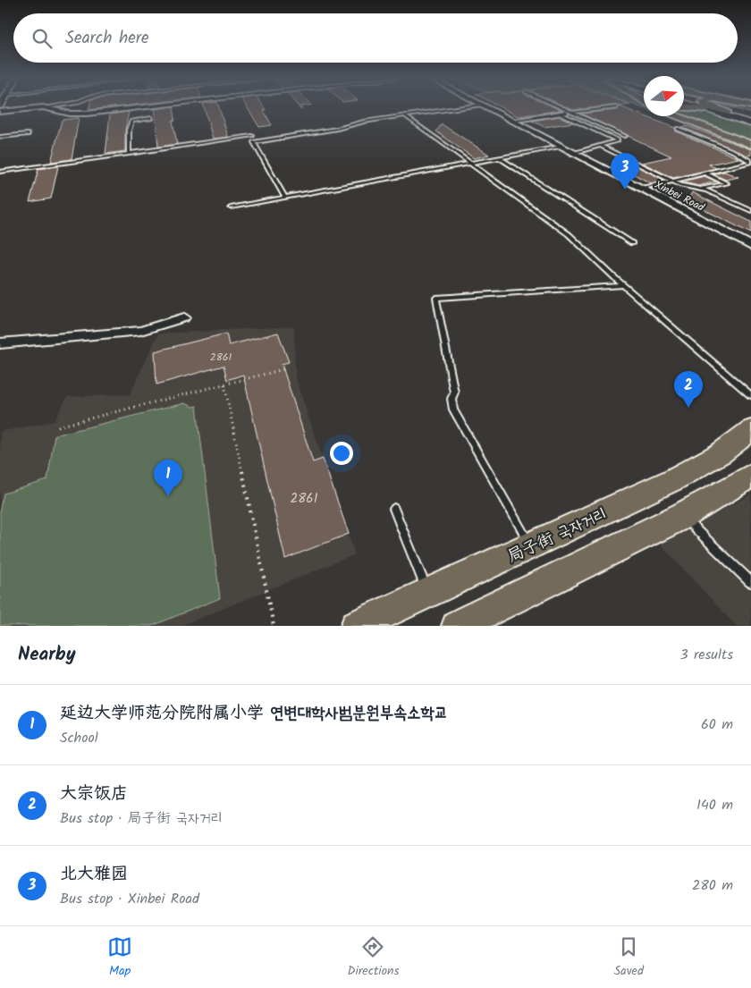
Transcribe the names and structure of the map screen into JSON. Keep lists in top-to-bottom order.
{
  "streets": {
    "main road": ["局子街 국자거리"],
    "street": ["Xinbei Road"]
  },
  "house_numbers": ["2861", "2861"],
  "north": "right",
  "page": {
    "search": "Search here",
    "pins": ["3", "2", "1"],
    "heading": ["Nearby", "3 results"],
    "list": [
      {
        "mark": "1",
        "name": "延边大学师范分院附属小学 연변대학사범분원부속소학교",
        "note": "School",
        "value": "60 m"
      },
      {
        "mark": "2",
        "name": "大宗饭店",
        "note": "Bus stop · 局子街 국자거리",
        "value": "140 m"
      },
      {
        "mark": "3",
        "name": "北大雅园",
        "note": "Bus stop · Xinbei Road",
        "value": "280 m"
      }
    ],
    "nav": ["Map", "Directions", "Saved"]
  }
}
